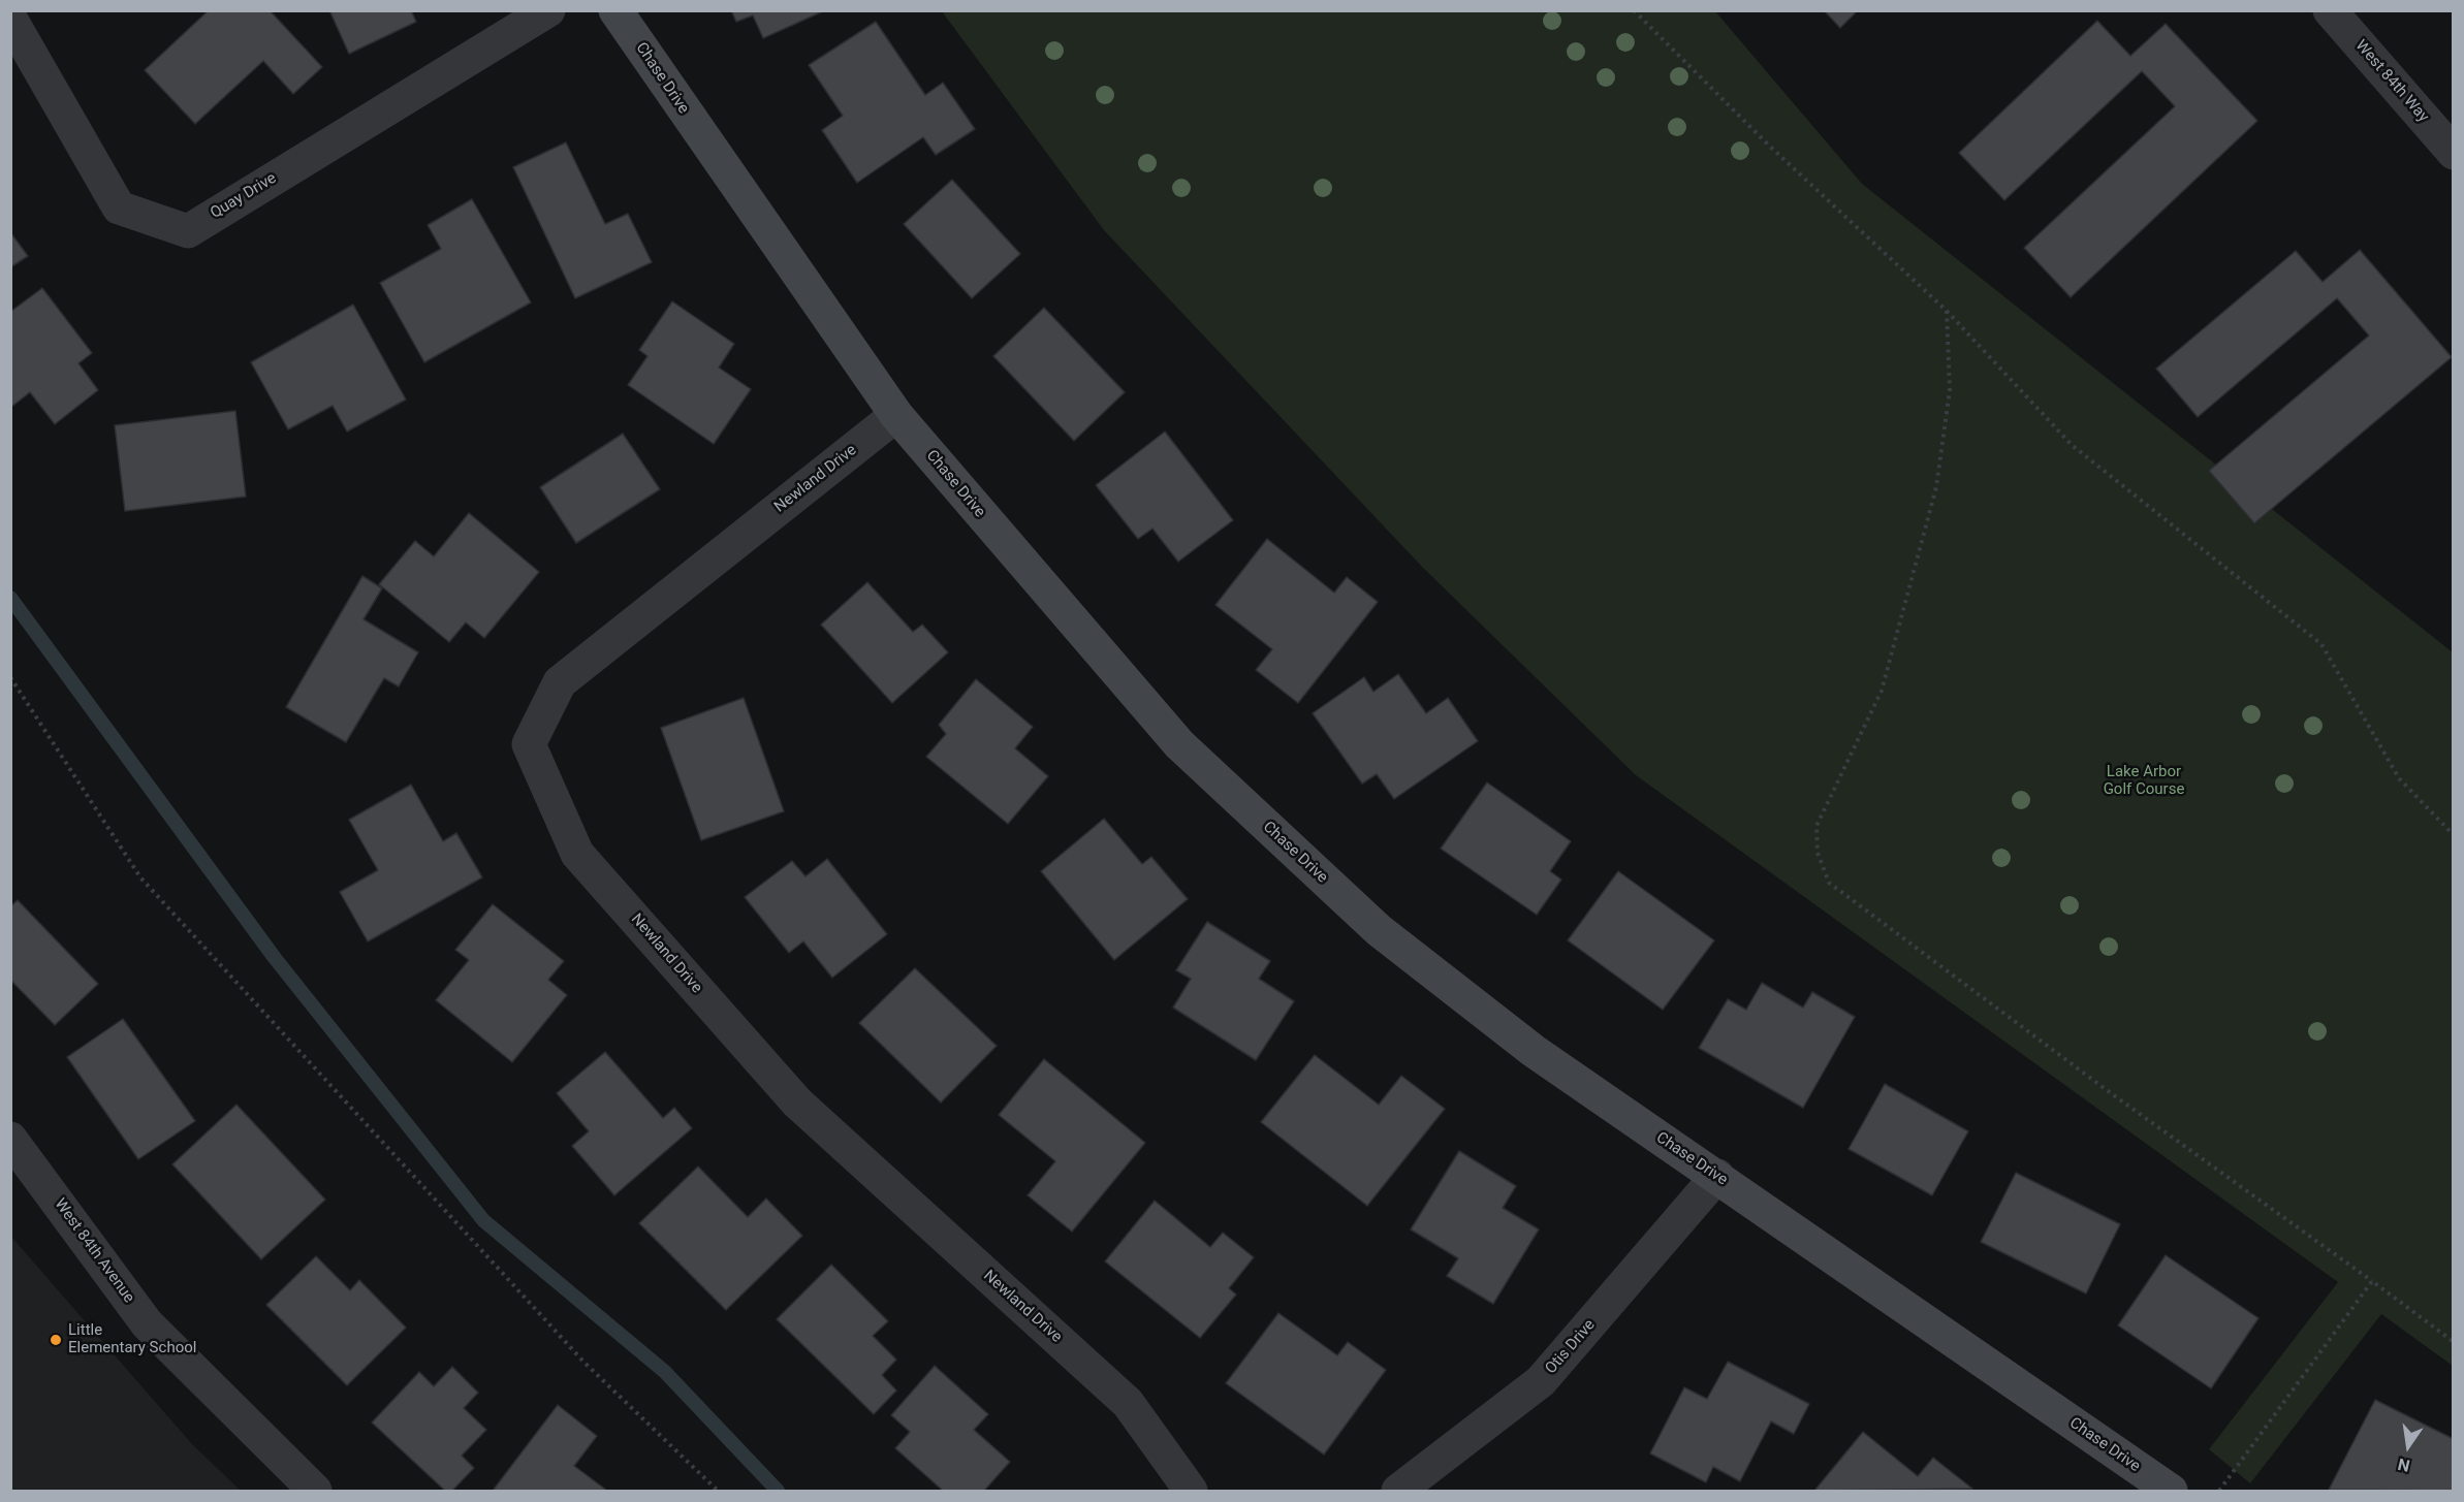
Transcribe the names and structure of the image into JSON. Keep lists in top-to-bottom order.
{
  "streets": {
    "street": [
      "Chase Drive",
      "West 84th Way",
      "Quay Drive",
      "Newland Drive",
      "West 84th Avenue",
      "Otis Drive"
    ]
  },
  "crossings": [
    ["Chase Drive", "Newland Drive"],
    ["Chase Drive", "Otis Drive"]
  ],
  "parks": ["Lake Arbor Golf Course"],
  "places": ["Little Elementary School"],
  "north": "bottom"
}
